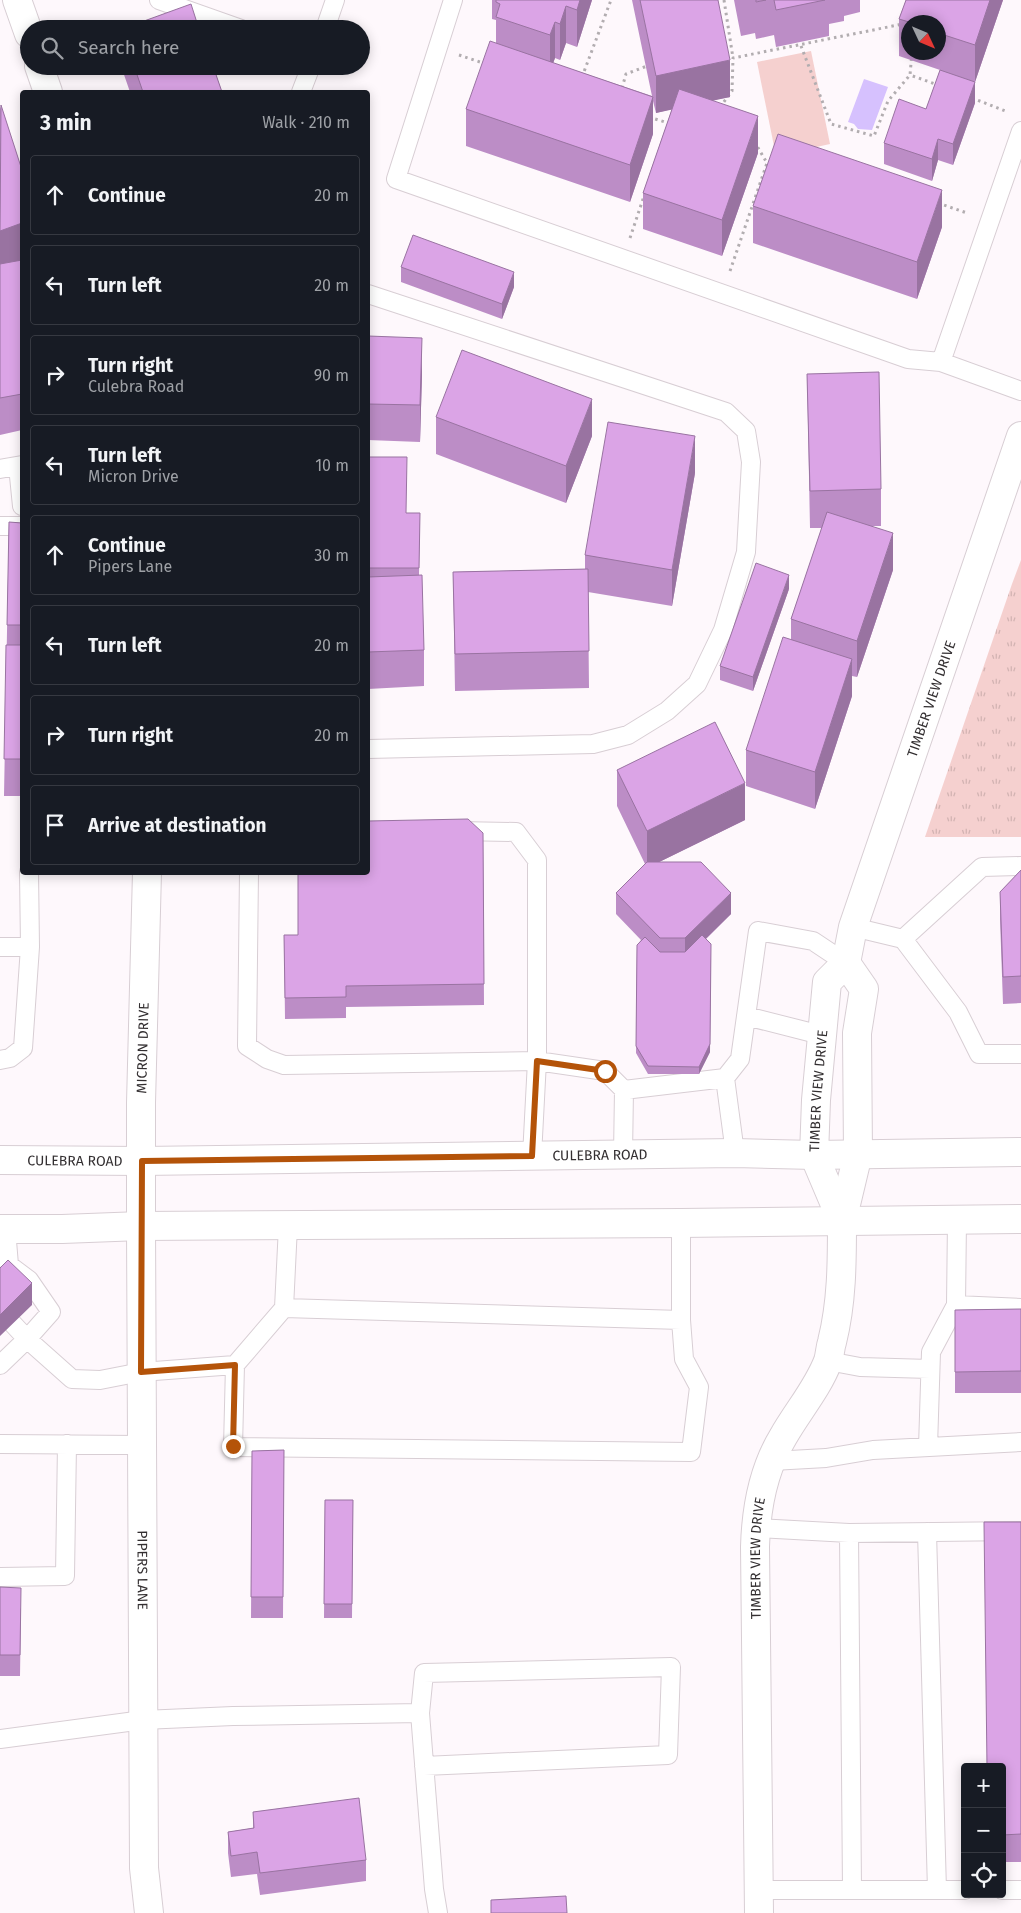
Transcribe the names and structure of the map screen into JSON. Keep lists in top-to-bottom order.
{
  "streets": {
    "street": [
      "TIMBER VIEW DRIVE",
      "MICRON DRIVE",
      "CULEBRA ROAD",
      "PIPERS LANE"
    ]
  },
  "crossings": [
    ["TIMBER VIEW DRIVE", "CULEBRA ROAD"],
    ["MICRON DRIVE", "CULEBRA ROAD"],
    ["MICRON DRIVE", "PIPERS LANE"]
  ],
  "north": "bottom right",
  "page": {
    "search": "Search here",
    "heading": ["3 min", "Walk · 210 m"],
    "list": [
      ["Continue", "20 m"],
      ["Turn left", "20 m"],
      ["Turn right", "Culebra Road", "90 m"],
      ["Turn left", "Micron Drive", "10 m"],
      ["Continue", "Pipers Lane", "30 m"],
      ["Turn left", "20 m"],
      ["Turn right", "20 m"],
      "Arrive at destination"
    ],
    "map_buttons": ["+", "−"]
  }
}
